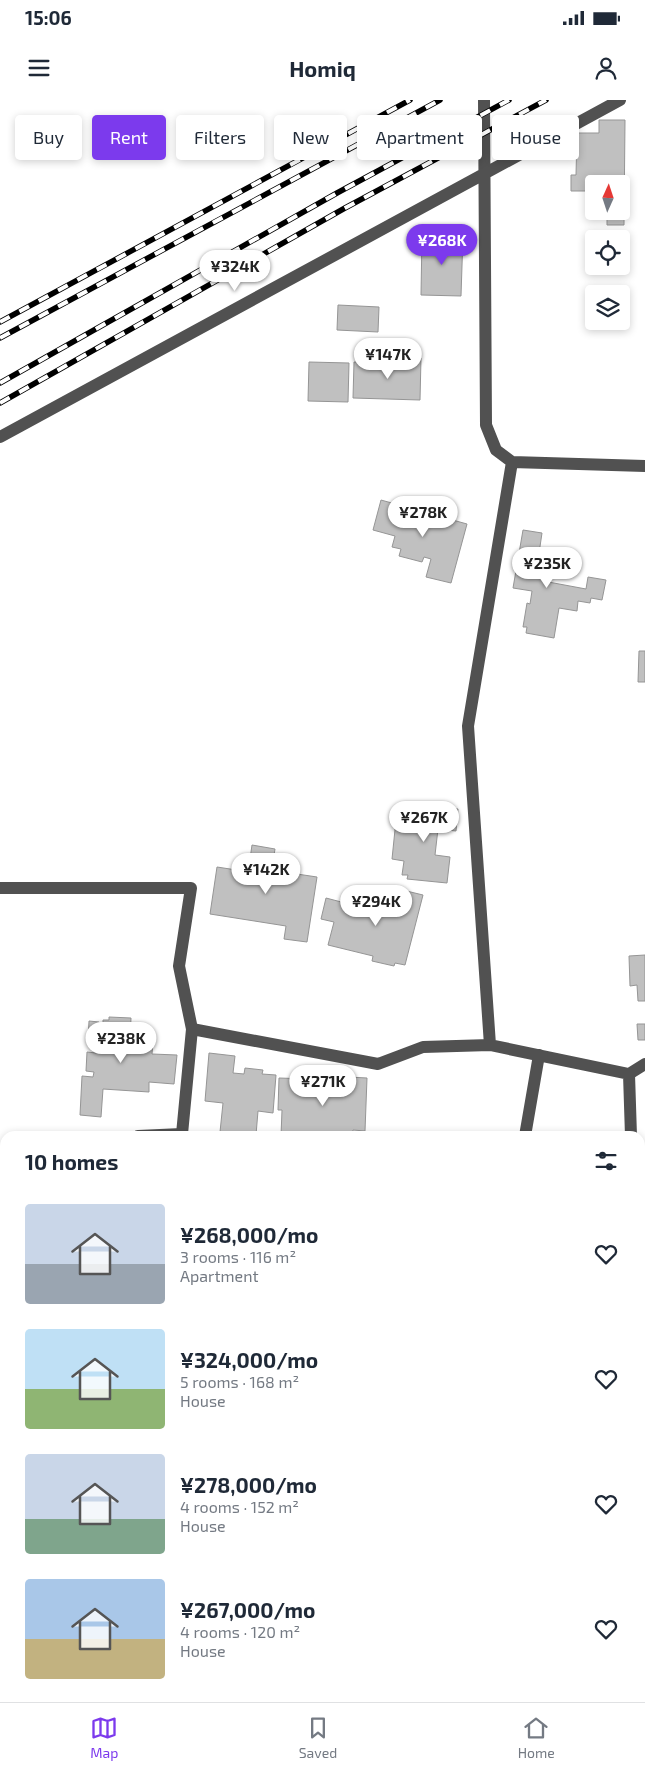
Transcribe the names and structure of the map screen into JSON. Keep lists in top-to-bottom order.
{
  "north": "top",
  "page": {
    "status": "15:06",
    "header": "Homiq",
    "chip": [
      "Buy",
      "Rent",
      "Filters",
      "New",
      "Apartment",
      "House"
    ],
    "price": [
      "¥268K",
      "¥324K",
      "¥147K",
      "¥278K",
      "¥235K",
      "¥267K",
      "¥142K",
      "¥294K",
      "¥238K",
      "¥271K"
    ],
    "heading": "10 homes",
    "list": [
      {
        "name": "¥268,000/mo",
        "note": "3 rooms · 116 m² · Apartment"
      },
      {
        "name": "¥324,000/mo",
        "note": "5 rooms · 168 m² · House"
      },
      {
        "name": "¥278,000/mo",
        "note": "4 rooms · 152 m² · House"
      },
      {
        "name": "¥267,000/mo",
        "note": "4 rooms · 120 m² · House"
      }
    ],
    "tabs": ["Map", "Saved", "Home"]
  }
}
